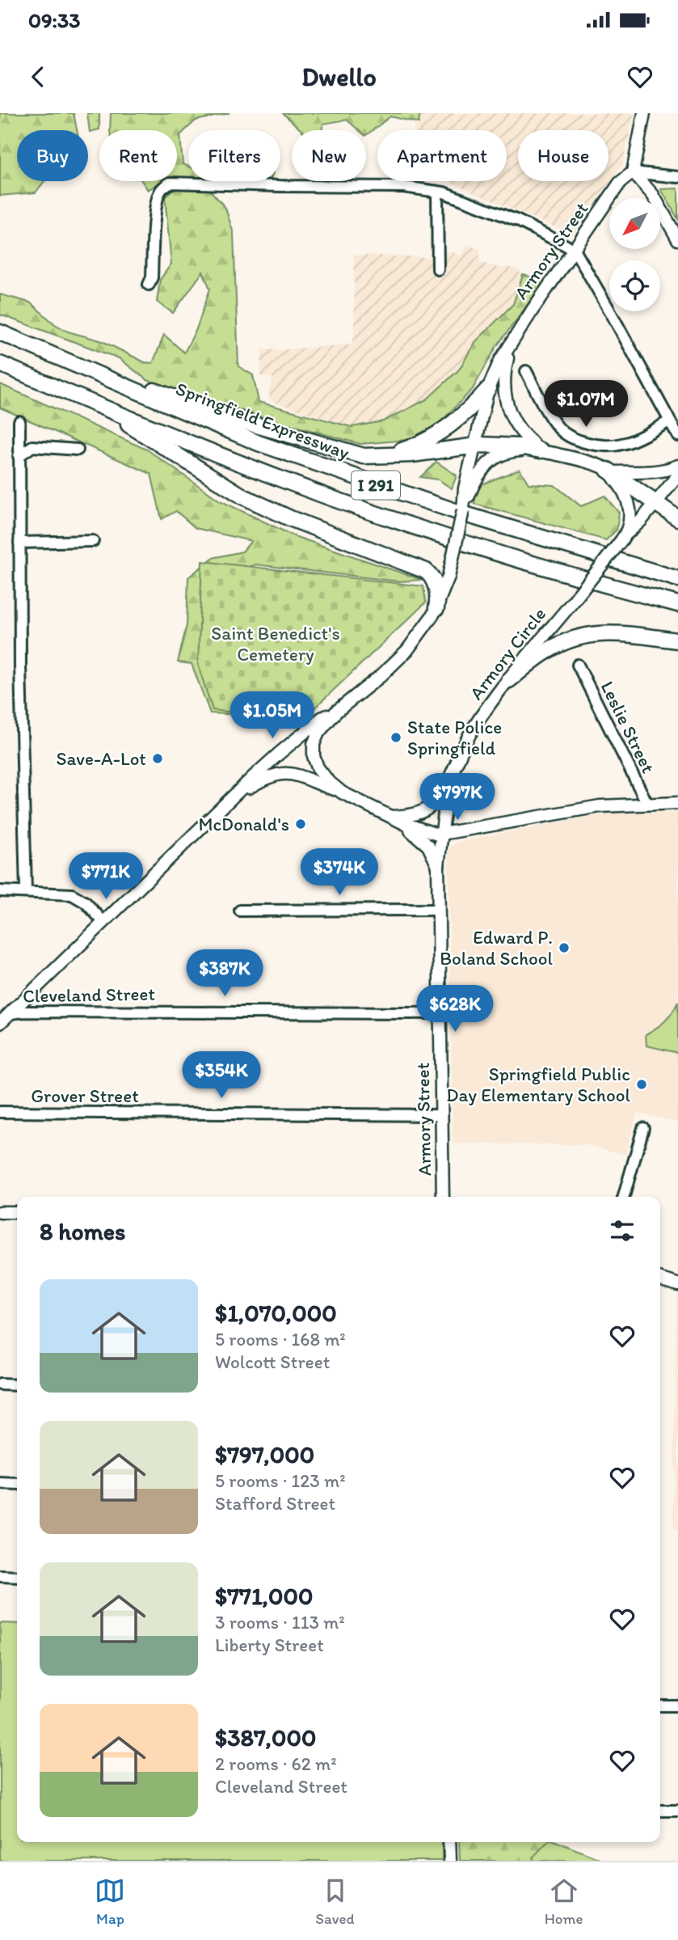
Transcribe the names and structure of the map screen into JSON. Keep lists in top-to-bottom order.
{
  "streets": {
    "highway": ["Springfield Expressway", "I 291"],
    "main road": ["Armory Street", "Armory Circle"],
    "street": ["Leslie Street", "Cleveland Street", "Grover Street"]
  },
  "crossings": [
    ["Armory Street", "Armory Circle"],
    ["Armory Street", "Cleveland Street"],
    ["Armory Street", "Grover Street"]
  ],
  "parks": ["Saint Benedict's Cemetery"],
  "places": [
    "State Police Springfield",
    "Save-A-Lot",
    "McDonald's",
    "Edward P. Boland School",
    "Springfield Public Day Elementary School"
  ],
  "north": "bottom left",
  "page": {
    "status": "09:33",
    "header": "Dwello",
    "chip": [
      "Buy",
      "Rent",
      "Filters",
      "New",
      "Apartment",
      "House"
    ],
    "price": [
      "$1.07M",
      "$1.05M",
      "$797K",
      "$374K",
      "$771K",
      "$387K",
      "$628K",
      "$354K"
    ],
    "heading": "8 homes",
    "list": [
      {
        "name": "$1,070,000",
        "note": "5 rooms · 168 m² · Wolcott Street"
      },
      {
        "name": "$797,000",
        "note": "5 rooms · 123 m² · Stafford Street"
      },
      {
        "name": "$771,000",
        "note": "3 rooms · 113 m² · Liberty Street"
      },
      {
        "name": "$387,000",
        "note": "2 rooms · 62 m² · Cleveland Street"
      }
    ],
    "tabs": ["Map", "Saved", "Home"]
  }
}
